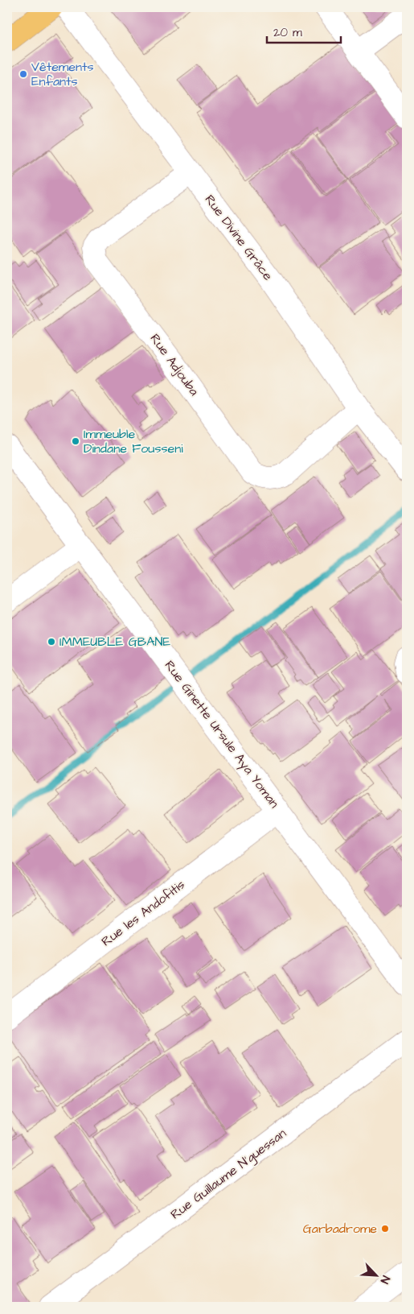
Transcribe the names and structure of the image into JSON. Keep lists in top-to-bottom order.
{
  "streets": {
    "street": [
      "Rue Divine Grâce",
      "Rue Adjouba",
      "Rue Ginette Ursule Aya Yoman",
      "Rue les Andofitis",
      "Rue Guillaume N'guessan"
    ]
  },
  "crossings": [
    ["Rue Divine Grâce", "Rue Adjouba"],
    ["Rue Ginette Ursule Aya Yoman", "Rue les Andofitis"]
  ],
  "places": [
    "Vêtements Enfants",
    "Immeuble Dindane Fousseni",
    "IMMEUBLE GBANE",
    "Garbadrome"
  ],
  "scale_bar": "20 m",
  "north": "bottom right"
}
